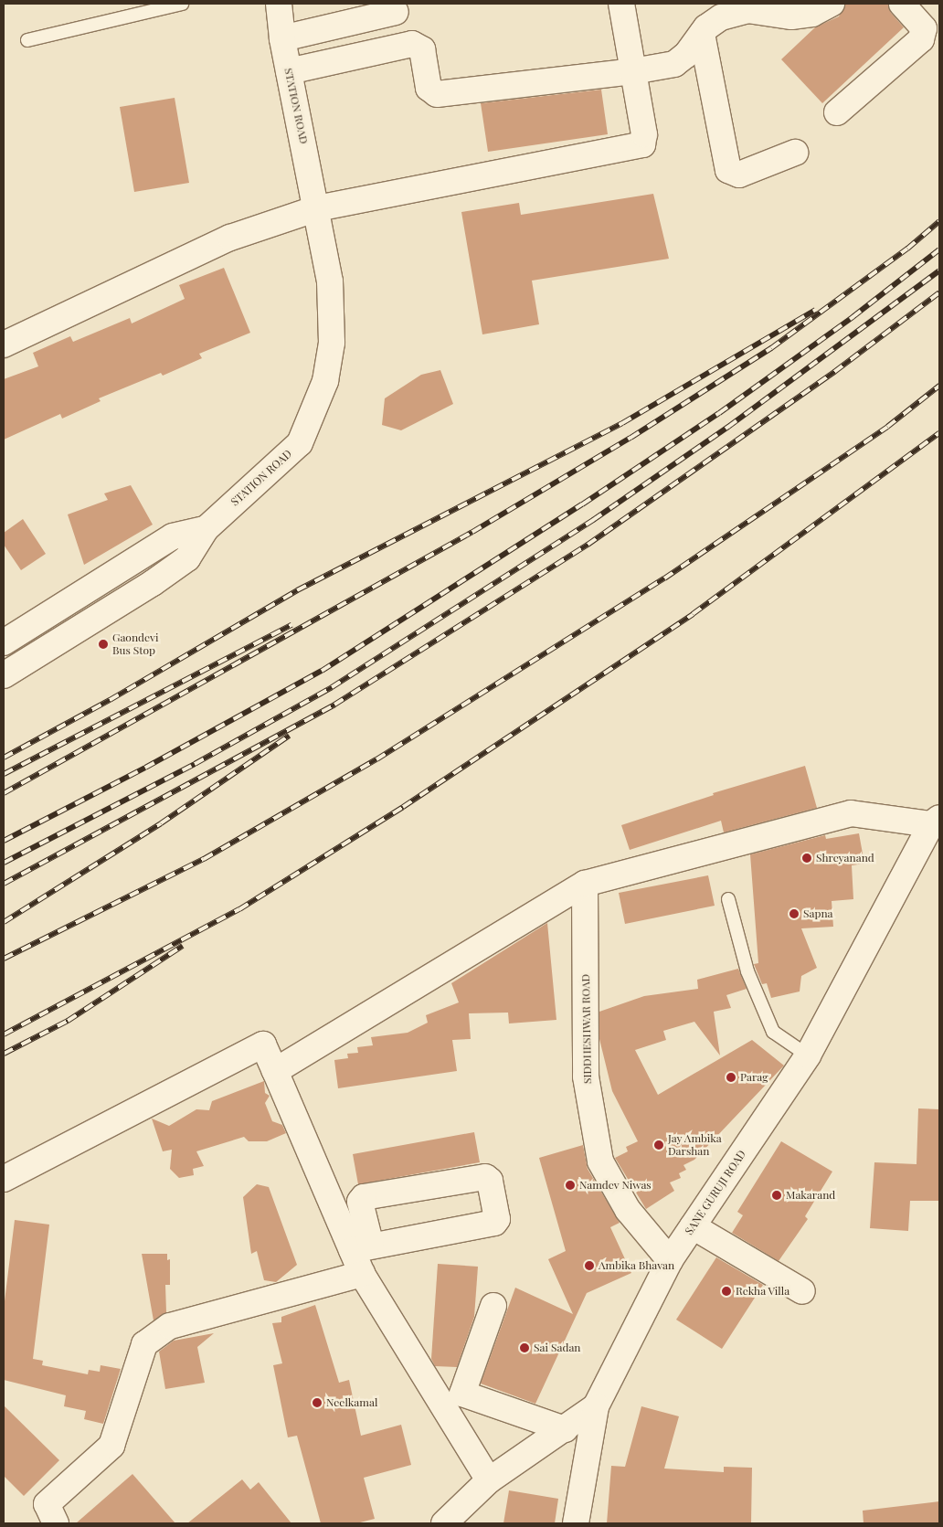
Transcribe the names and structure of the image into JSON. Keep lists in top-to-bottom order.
{
  "streets": {
    "street": ["STATION ROAD", "SIDDHESHWAR ROAD", "SANE GURUJI ROAD"]
  },
  "crossings": [
    ["SIDDHESHWAR ROAD", "SANE GURUJI ROAD"]
  ],
  "places": [
    "Gaondevi Bus Stop",
    "Shreyanand",
    "Sapna",
    "Parag",
    "Jay Ambika Darshan",
    "Namdev Niwas",
    "Makarand",
    "Ambika Bhavan",
    "Rekha Villa",
    "Sai Sadan",
    "Neelkamal"
  ]
}
